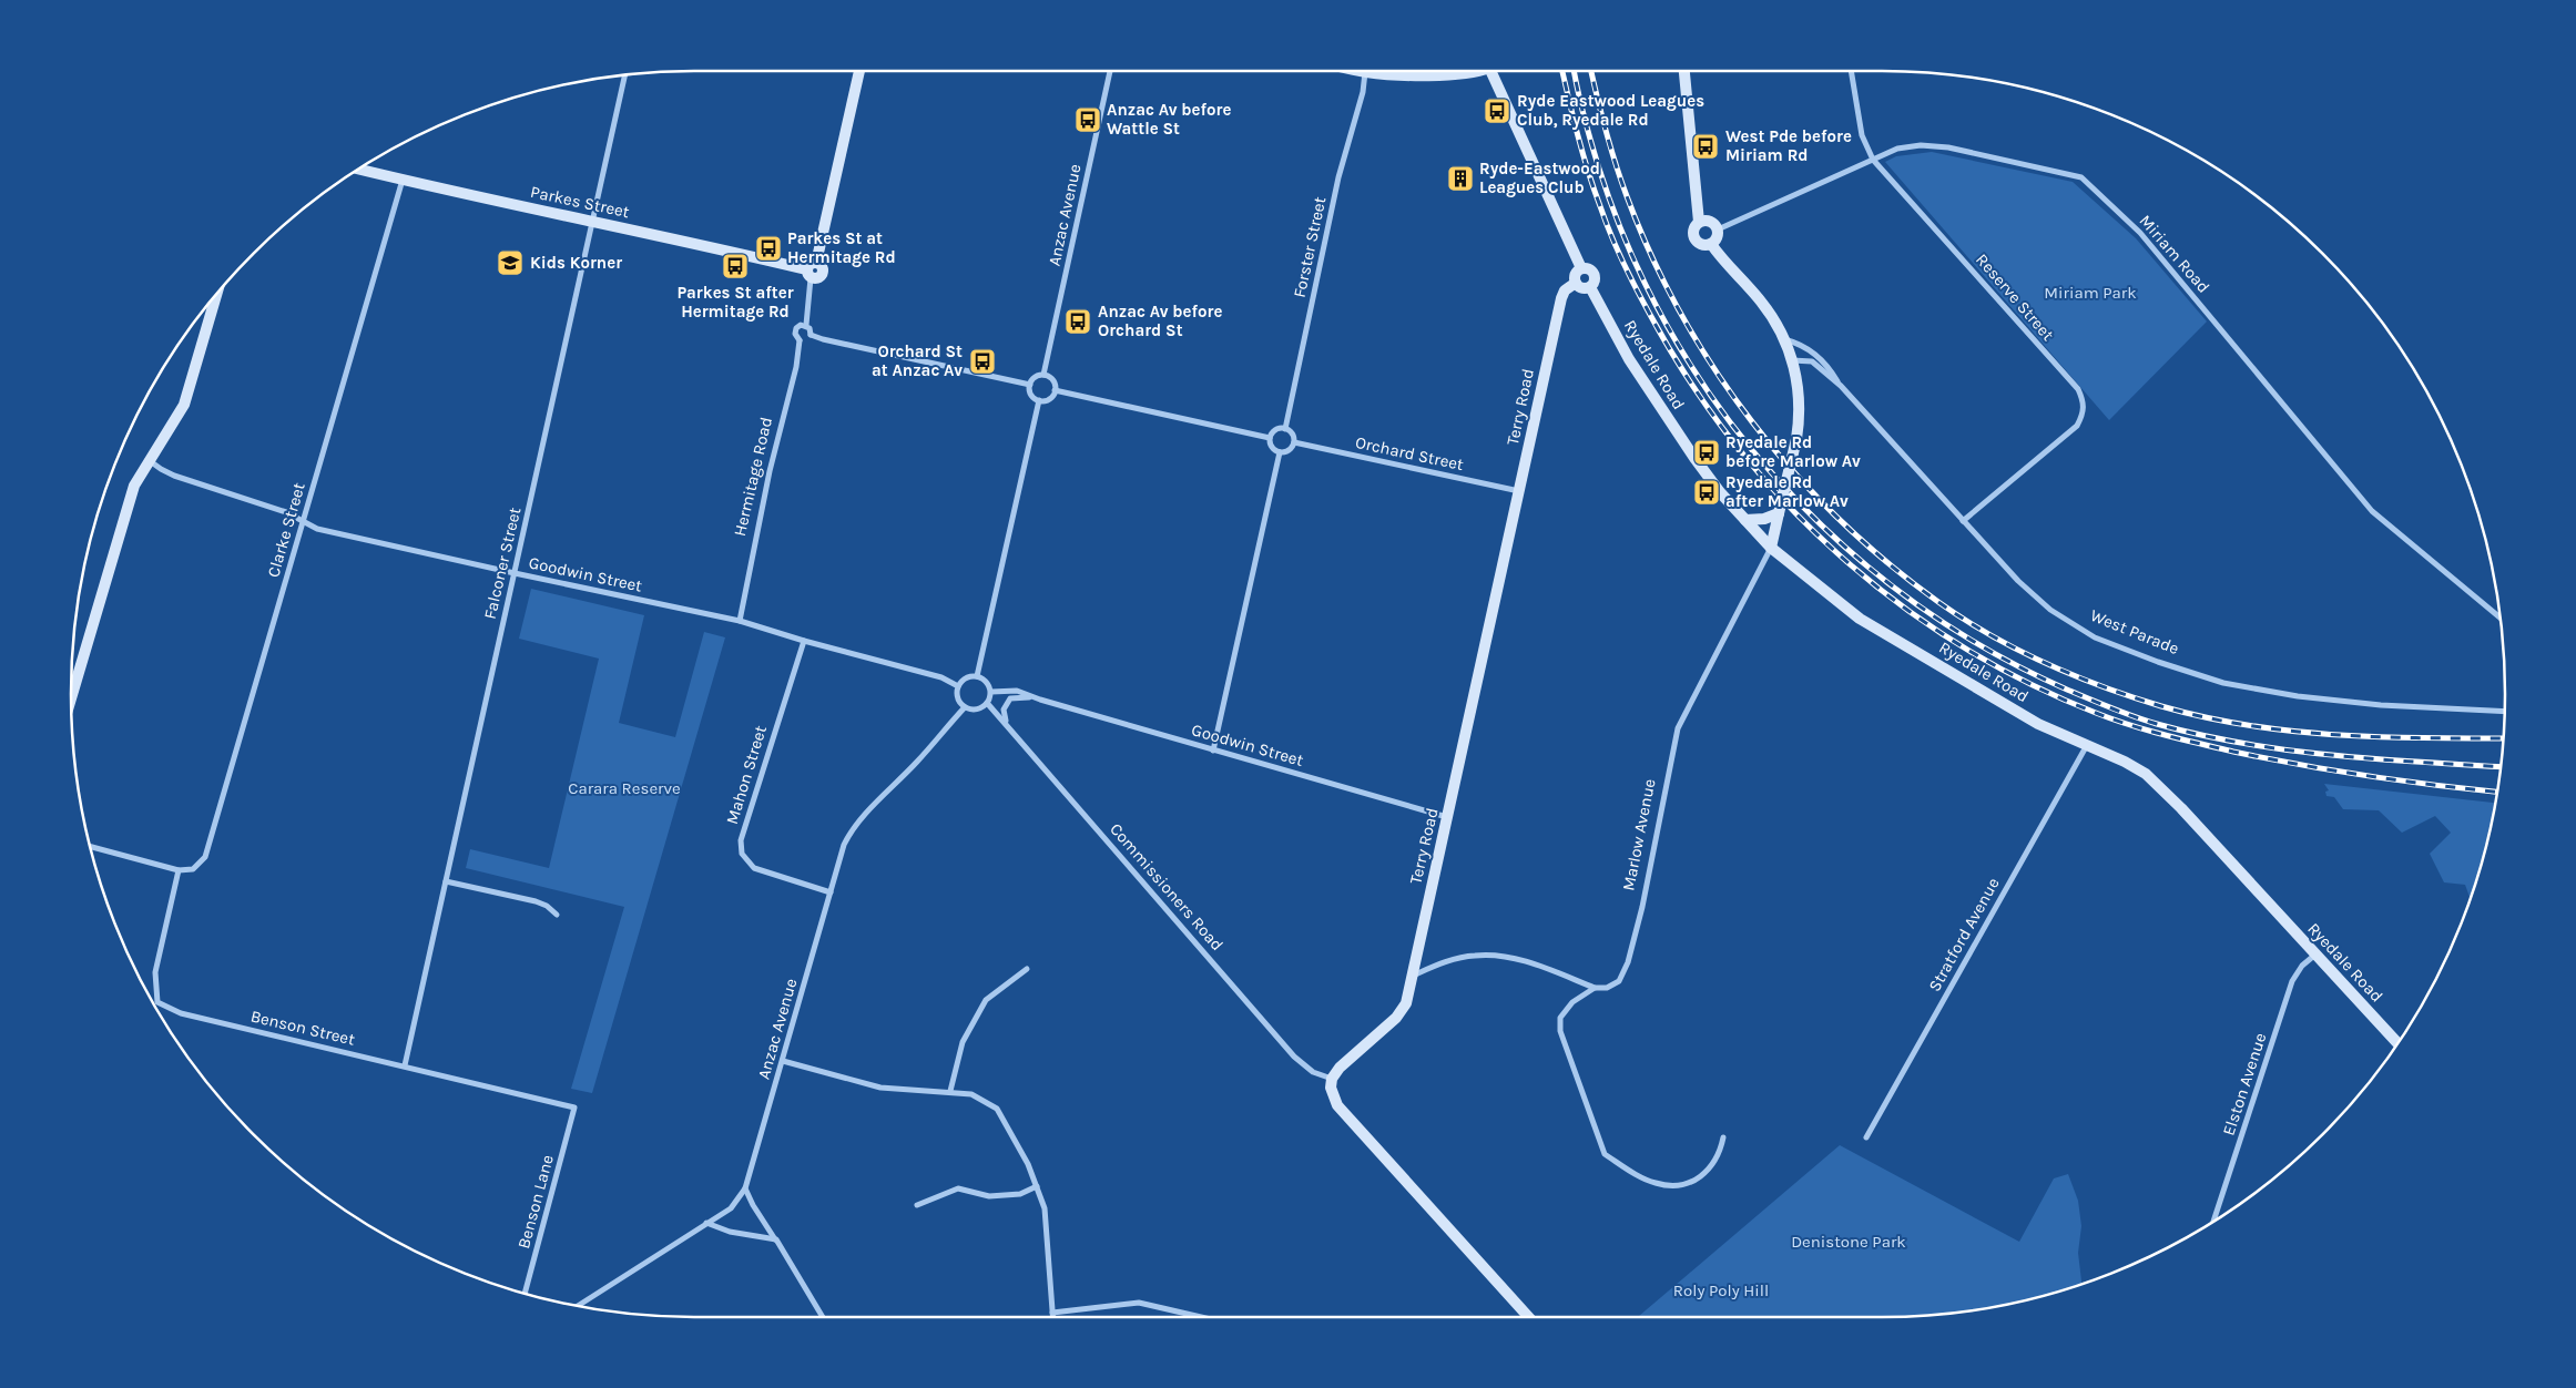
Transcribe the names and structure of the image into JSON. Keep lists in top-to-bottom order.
{
  "streets": {
    "street": [
      "Parkes Street",
      "Anzac Avenue",
      "Forster Street",
      "Miriam Road",
      "Reserve Street",
      "Ryedale Road",
      "Terry Road",
      "Orchard Street",
      "Hermitage Road",
      "Clarke Street",
      "Falconer Street",
      "Goodwin Street",
      "West Parade",
      "Mahon Street",
      "Marlow Avenue",
      "Commissioners Road",
      "Stratford Avenue",
      "Benson Street",
      "Elston Avenue",
      "Benson Lane"
    ]
  },
  "crossings": [
    ["Parkes Street", "Clarke Street"],
    ["Parkes Street", "Falconer Street"],
    ["Anzac Avenue", "Goodwin Street"],
    ["Anzac Avenue", "Mahon Street"],
    ["Anzac Avenue", "Commissioners Road"],
    ["Forster Street", "Orchard Street"],
    ["Miriam Road", "Reserve Street"],
    ["Reserve Street", "West Parade"],
    ["Ryedale Road", "Terry Road"],
    ["Ryedale Road", "Marlow Avenue"],
    ["Ryedale Road", "Stratford Avenue"],
    ["Ryedale Road", "Elston Avenue"],
    ["Terry Road", "Orchard Street"],
    ["Terry Road", "Goodwin Street"],
    ["Terry Road", "Commissioners Road"],
    ["Hermitage Road", "Goodwin Street"],
    ["Clarke Street", "Goodwin Street"],
    ["Clarke Street", "Benson Street"],
    ["Falconer Street", "Goodwin Street"],
    ["Falconer Street", "Benson Street"],
    ["Goodwin Street", "Mahon Street"],
    ["Goodwin Street", "Commissioners Road"],
    ["West Parade", "Marlow Avenue"],
    ["Benson Street", "Benson Lane"]
  ],
  "parks": [
    "Miriam Park",
    "Carara Reserve",
    "Denistone Park",
    "Roly Poly Hill"
  ],
  "places": {
    "bus stop": [
      "Ryde Eastwood Leagues Club, Ryedale Rd",
      "Anzac Av before Wattle St",
      "West Pde before Miriam Rd",
      "Parkes St at Hermitage Rd",
      "Parkes St after Hermitage Rd",
      "Anzac Av before Orchard St",
      "Orchard St at Anzac Av",
      "Ryedale Rd before Marlow Av",
      "Ryedale Rd after Marlow Av"
    ],
    "building": ["Ryde-Eastwood Leagues Club"],
    "school or university": ["Kids Korner"]
  }
}
